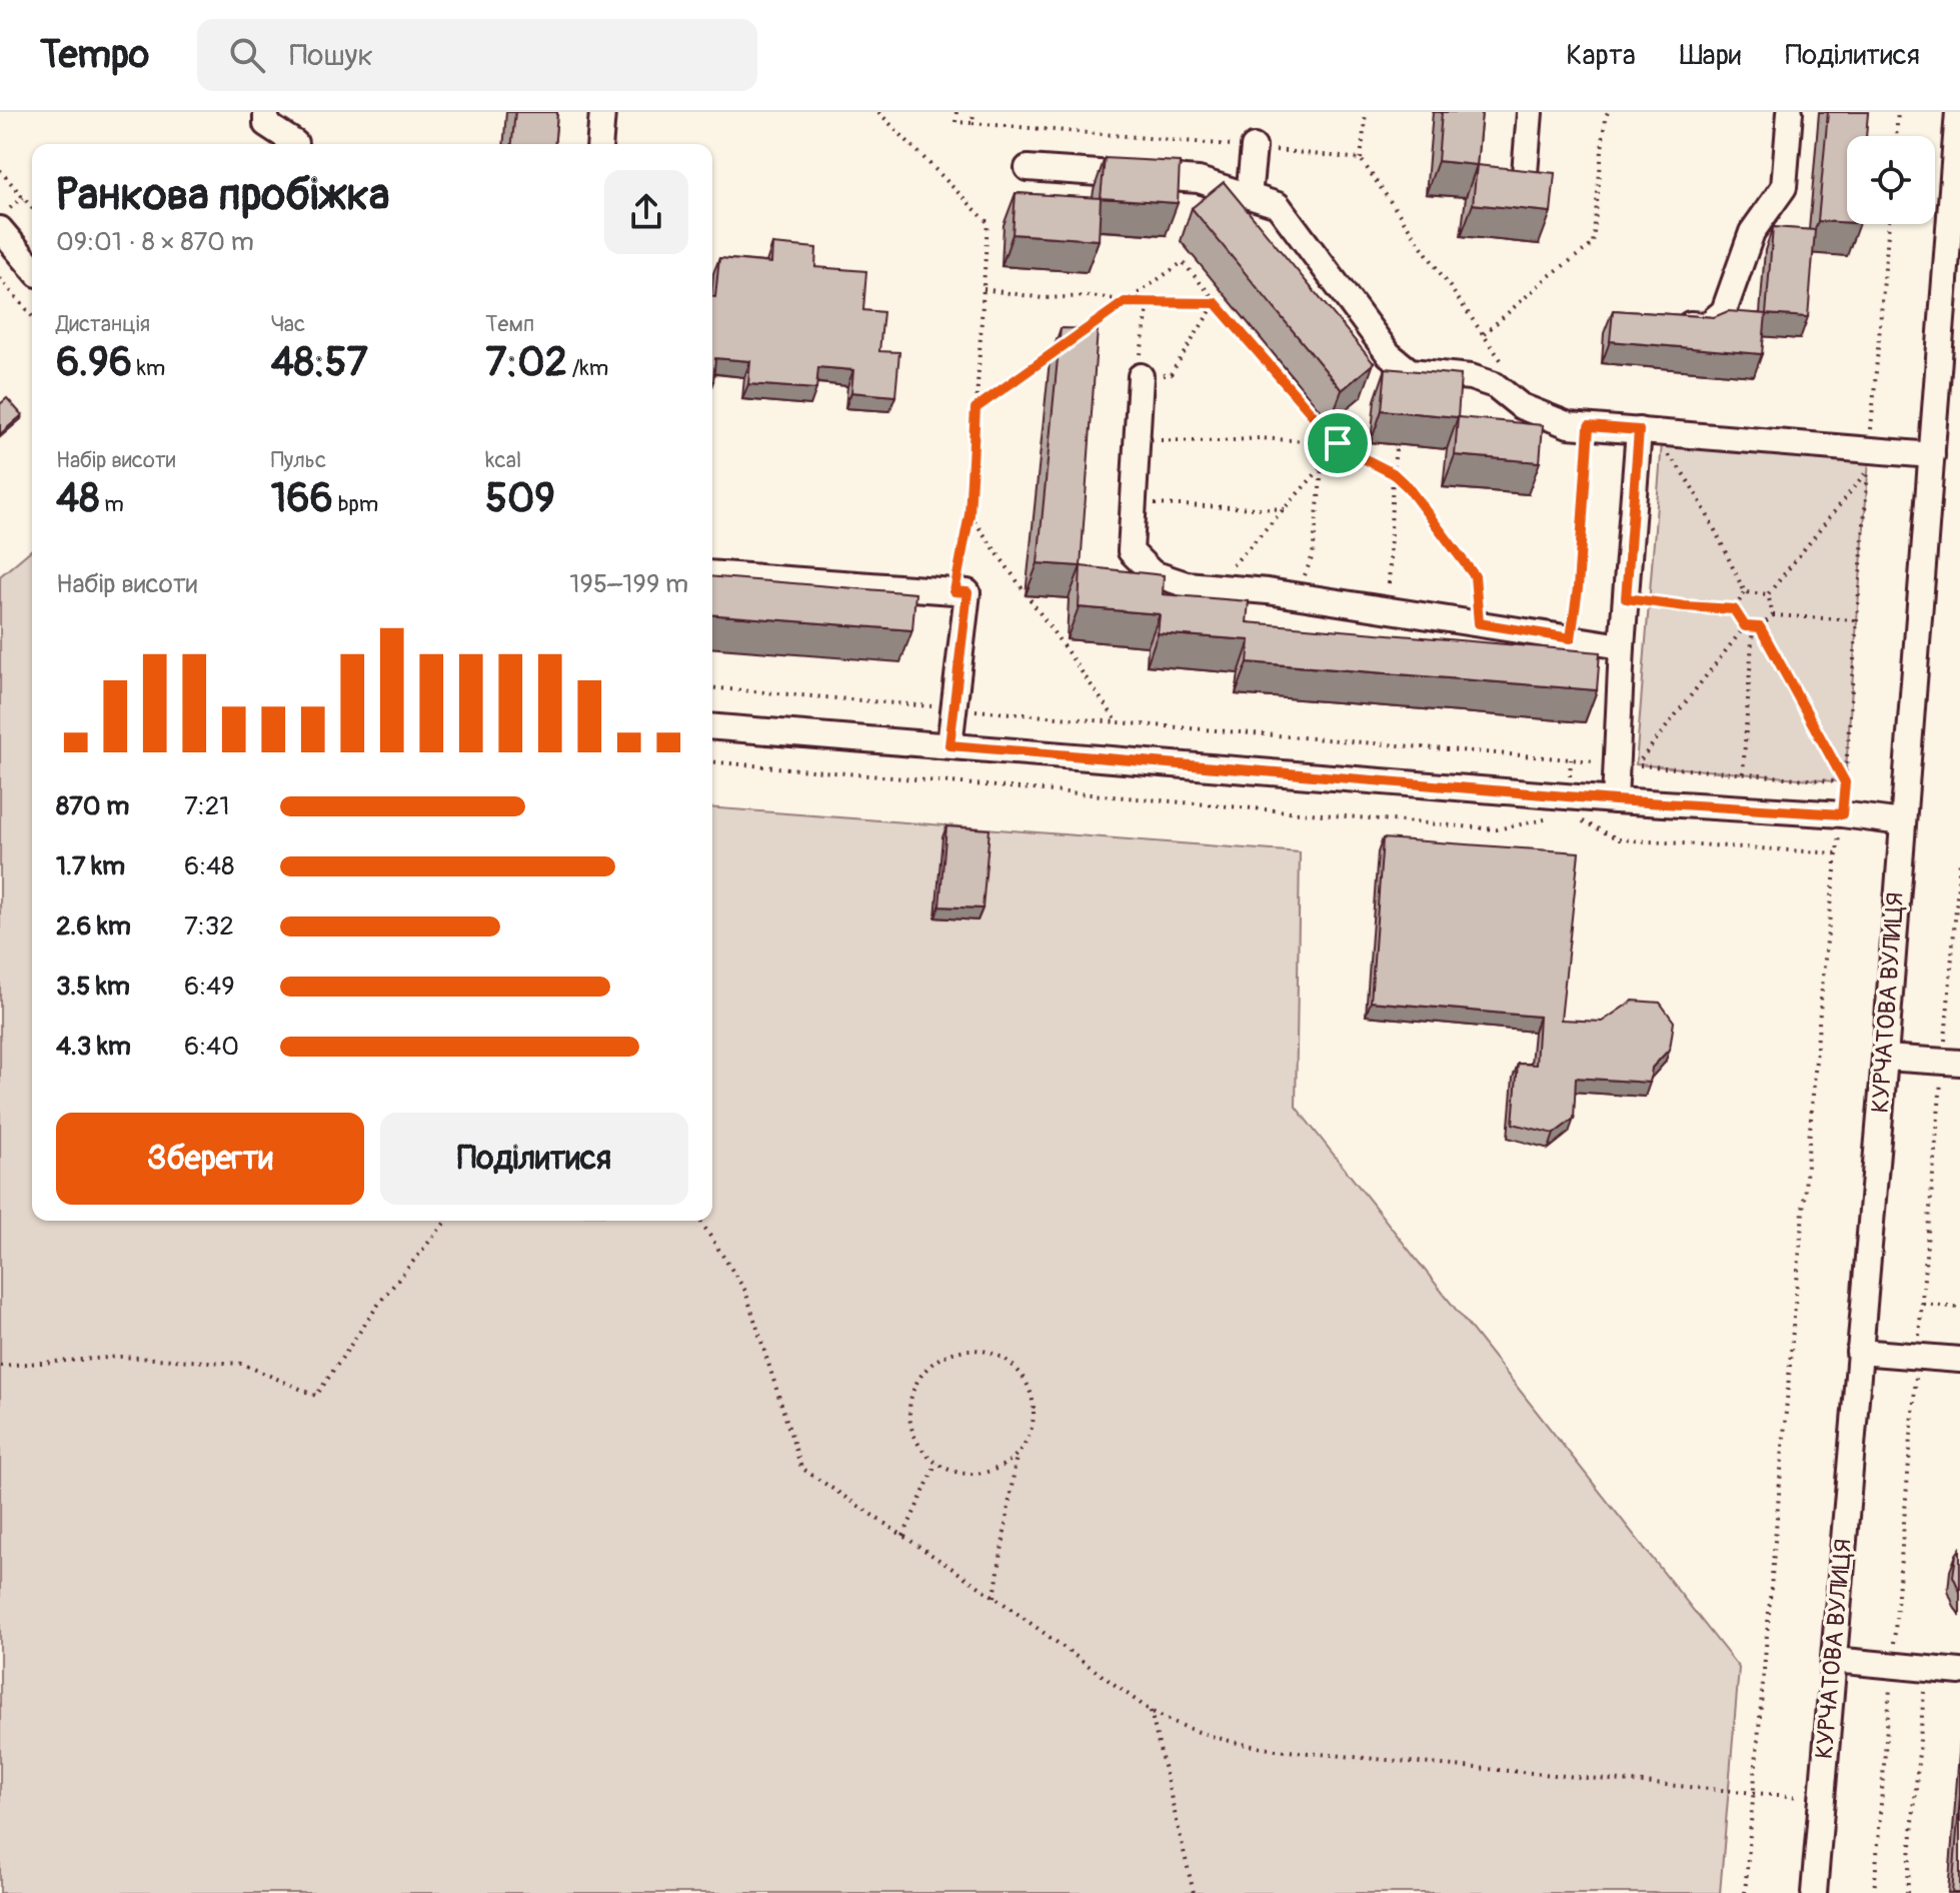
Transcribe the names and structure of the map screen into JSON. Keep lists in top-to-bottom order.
{
  "streets": {
    "street": ["КУРЧАТОВА ВУЛИЦЯ"]
  },
  "page": {
    "header": "Tempo",
    "search": "Пошук",
    "nav": ["Карта", "Шари", "Поділитися"],
    "heading": ["Ранкова пробіжка", "09:01 · 8 × 870 m"],
    "stats": [
      ["Дистанція", "6.96 km"],
      ["Час", "48:57"],
      ["Темп", "7:02 /km"],
      ["Набір висоти", "48 m"],
      ["Пульс", "166 bpm"],
      ["kcal", "509"]
    ],
    "chart": ["Набір висоти", "195–199 m"],
    "list": [
      {
        "name": "870 m",
        "note": "7:21"
      },
      {
        "name": "1.7 km",
        "note": "6:48"
      },
      {
        "name": "2.6 km",
        "note": "7:32"
      },
      {
        "name": "3.5 km",
        "note": "6:49"
      },
      {
        "name": "4.3 km",
        "note": "6:40"
      }
    ],
    "buttons": ["Зберегти", "Поділитися"]
  }
}
